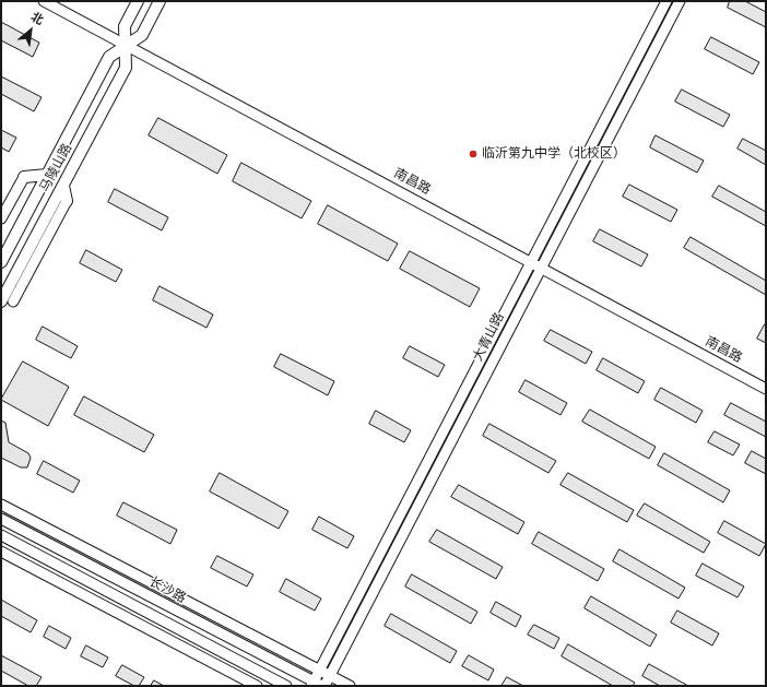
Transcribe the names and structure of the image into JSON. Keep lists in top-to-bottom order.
{
  "streets": {
    "main road": ["马陵山路"],
    "street": ["南昌路", "大青山路", "长沙路"]
  },
  "crossings": [
    ["马陵山路", "南昌路"],
    ["南昌路", "大青山路"],
    ["大青山路", "长沙路"]
  ],
  "places": ["临沂第九中学（北校区）"],
  "north": "top right"
}
